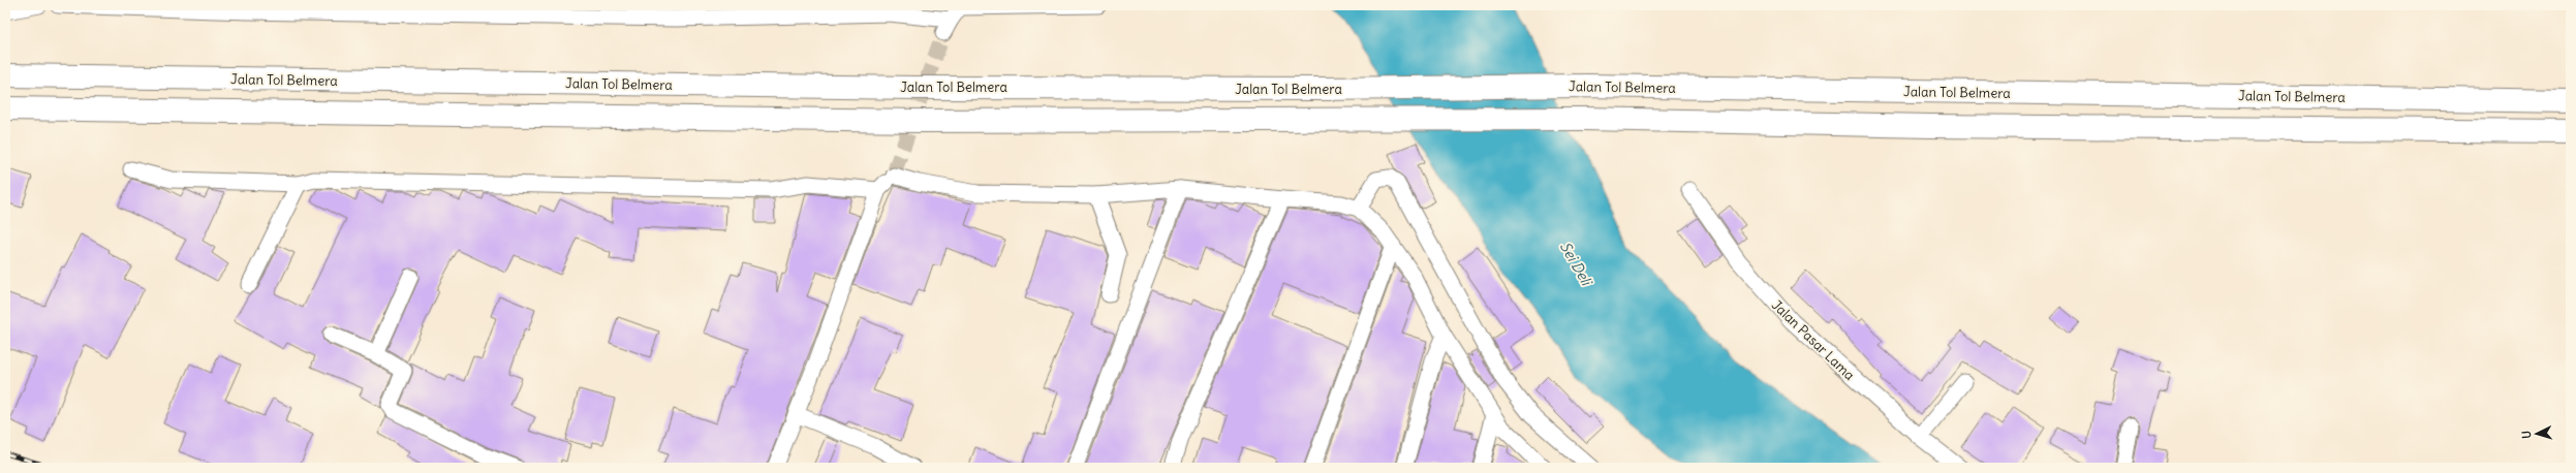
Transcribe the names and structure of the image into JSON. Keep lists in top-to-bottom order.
{
  "streets": {
    "highway": ["Jalan Tol Belmera"],
    "street": ["Jalan Pasar Lama"]
  },
  "water": ["Sei Deli"],
  "north": "left"
}
